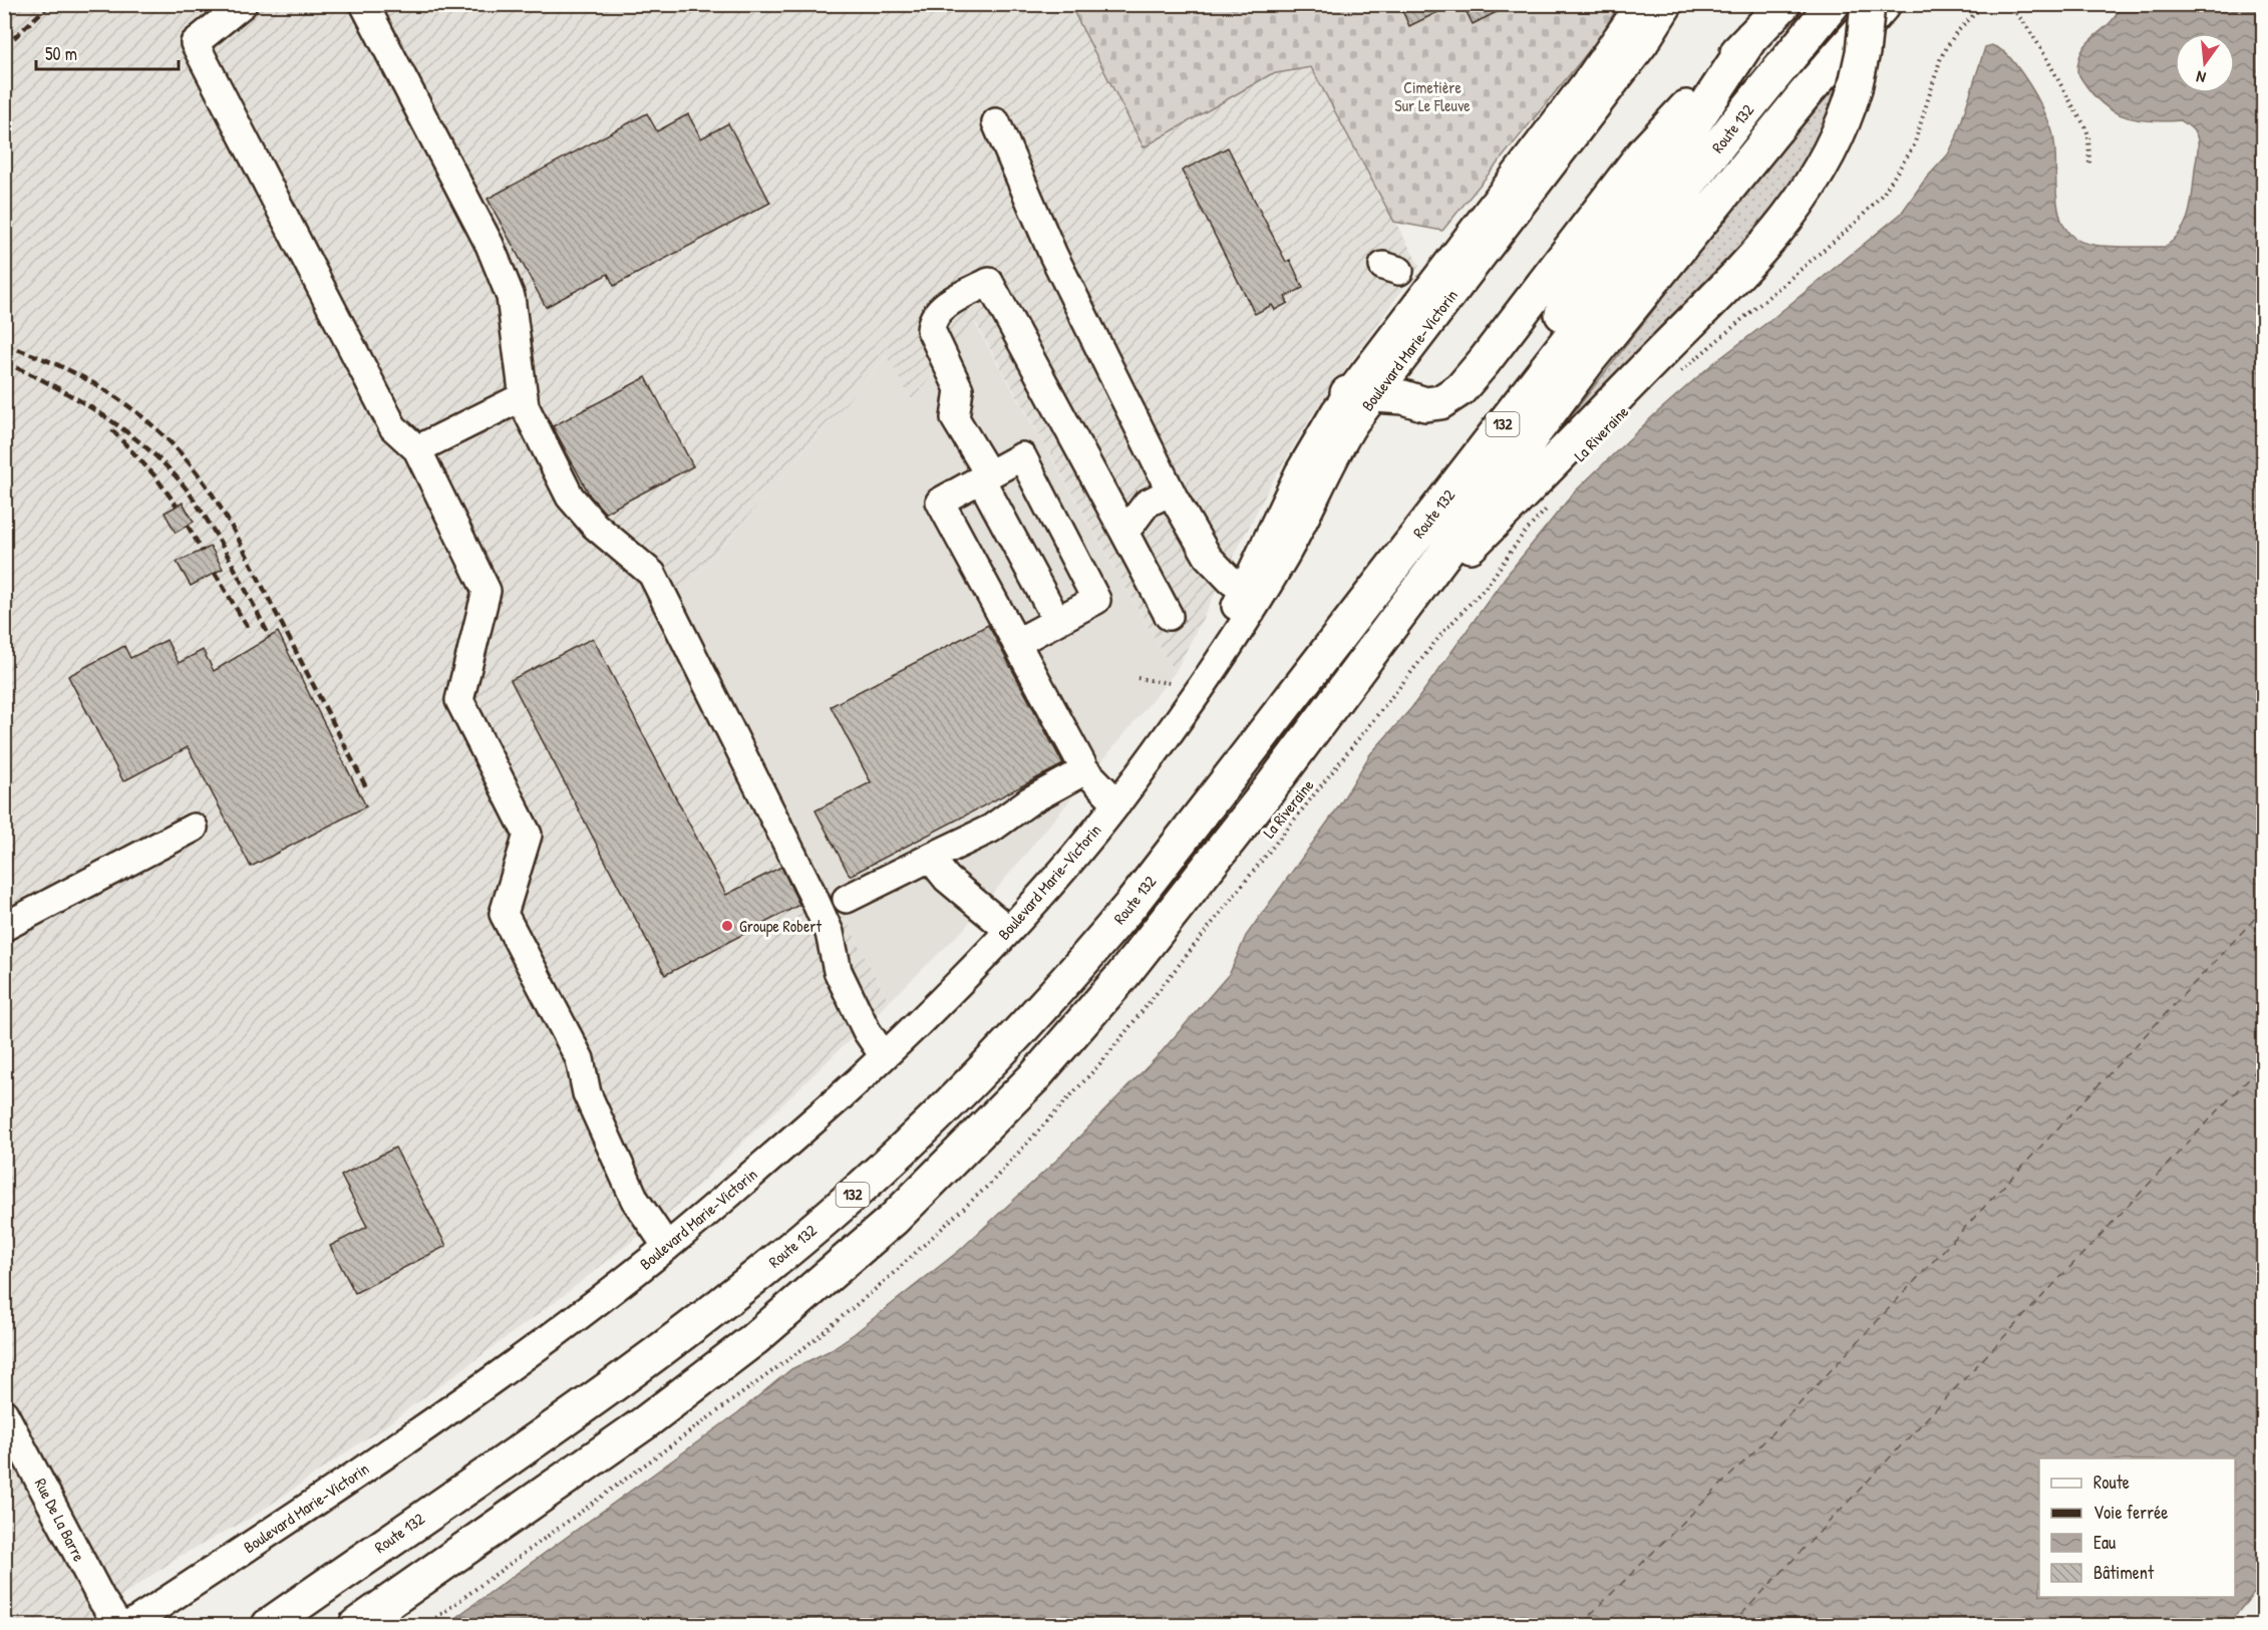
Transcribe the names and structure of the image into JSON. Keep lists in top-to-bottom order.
{
  "streets": {
    "highway": ["Route 132", "132"],
    "street": ["Boulevard Marie-Victorin", "Rue De La Barre"],
    "path": ["La Riveraine"]
  },
  "parks": ["Cimetière Sur Le Fleuve"],
  "places": ["Groupe Robert"],
  "legend": [
    "Route",
    "Voie ferrée",
    "Eau",
    "Bâtiment"
  ],
  "scale_bar": "50 m",
  "north": "bottom"
}
